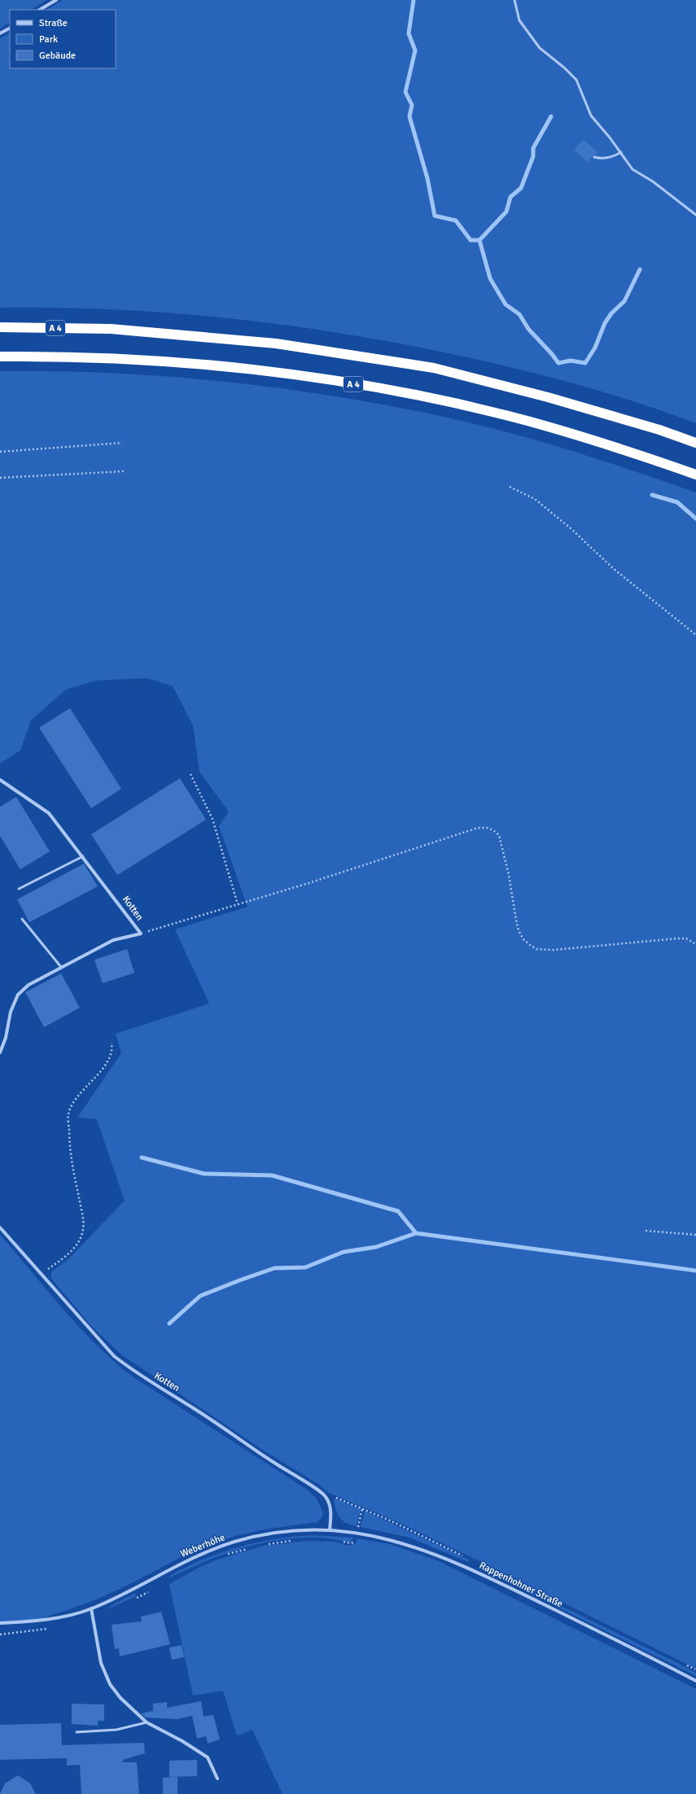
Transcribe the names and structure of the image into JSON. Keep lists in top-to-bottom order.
{
  "streets": {
    "highway": ["A 4"],
    "street": ["Kotten", "Weberhöhe", "Rappenhohner Straße"]
  },
  "crossings": [
    ["Weberhöhe", "Rappenhohner Straße"]
  ],
  "legend": ["Straße", "Park", "Gebäude"]
}
